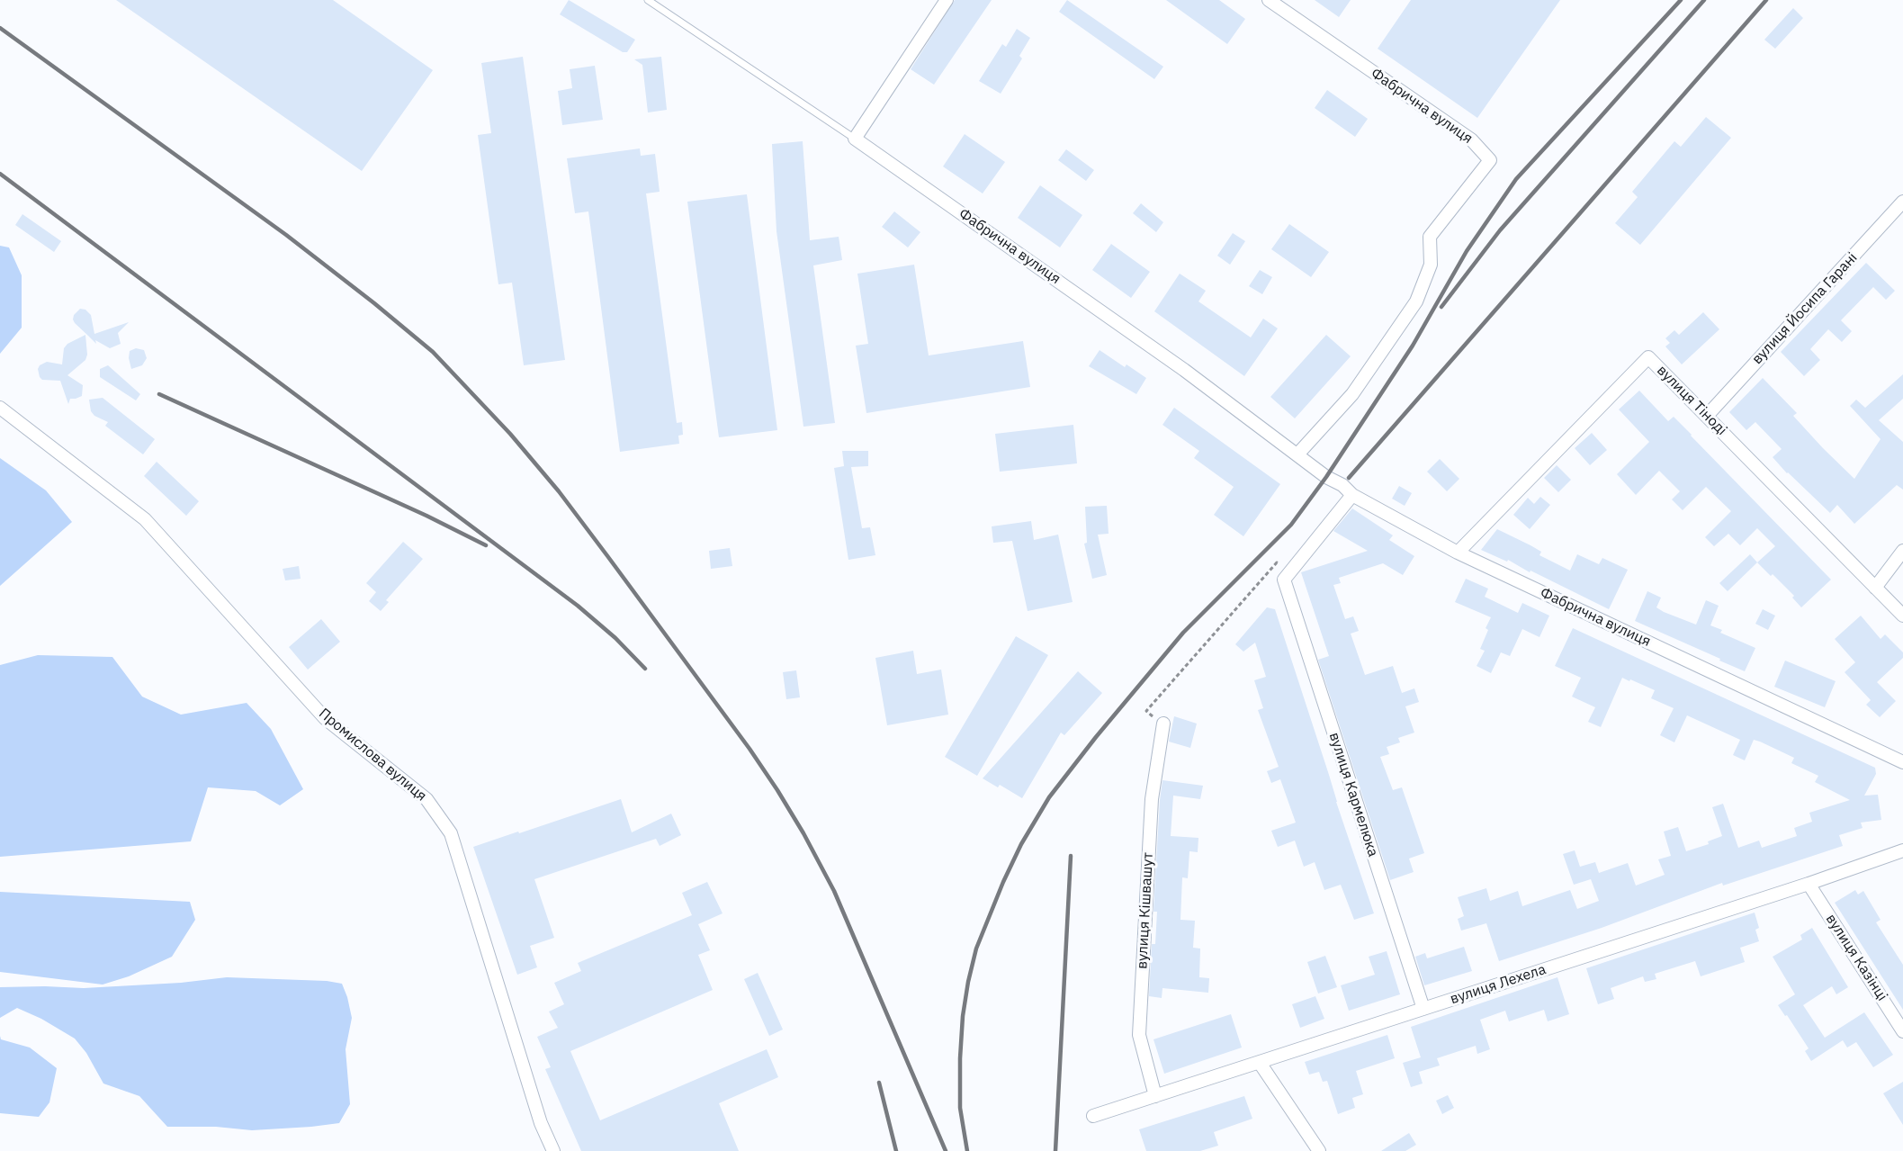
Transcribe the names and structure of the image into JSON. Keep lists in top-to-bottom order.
{
  "streets": {
    "street": [
      "Фабрична вулиця",
      "вулиця Йосипа Гарані",
      "вулиця Тіноді",
      "Промислова вулиця",
      "вулиця Кармелюка",
      "вулиця Кішвашут",
      "вулиця Казінці",
      "вулиця Лехела"
    ]
  },
  "crossings": [
    ["Фабрична вулиця", "вулиця Тіноді"],
    ["вулиця Йосипа Гарані", "вулиця Тіноді"],
    ["вулиця Кармелюка", "вулиця Лехела"],
    ["вулиця Кішвашут", "вулиця Лехела"],
    ["вулиця Казінці", "вулиця Лехела"]
  ]
}
